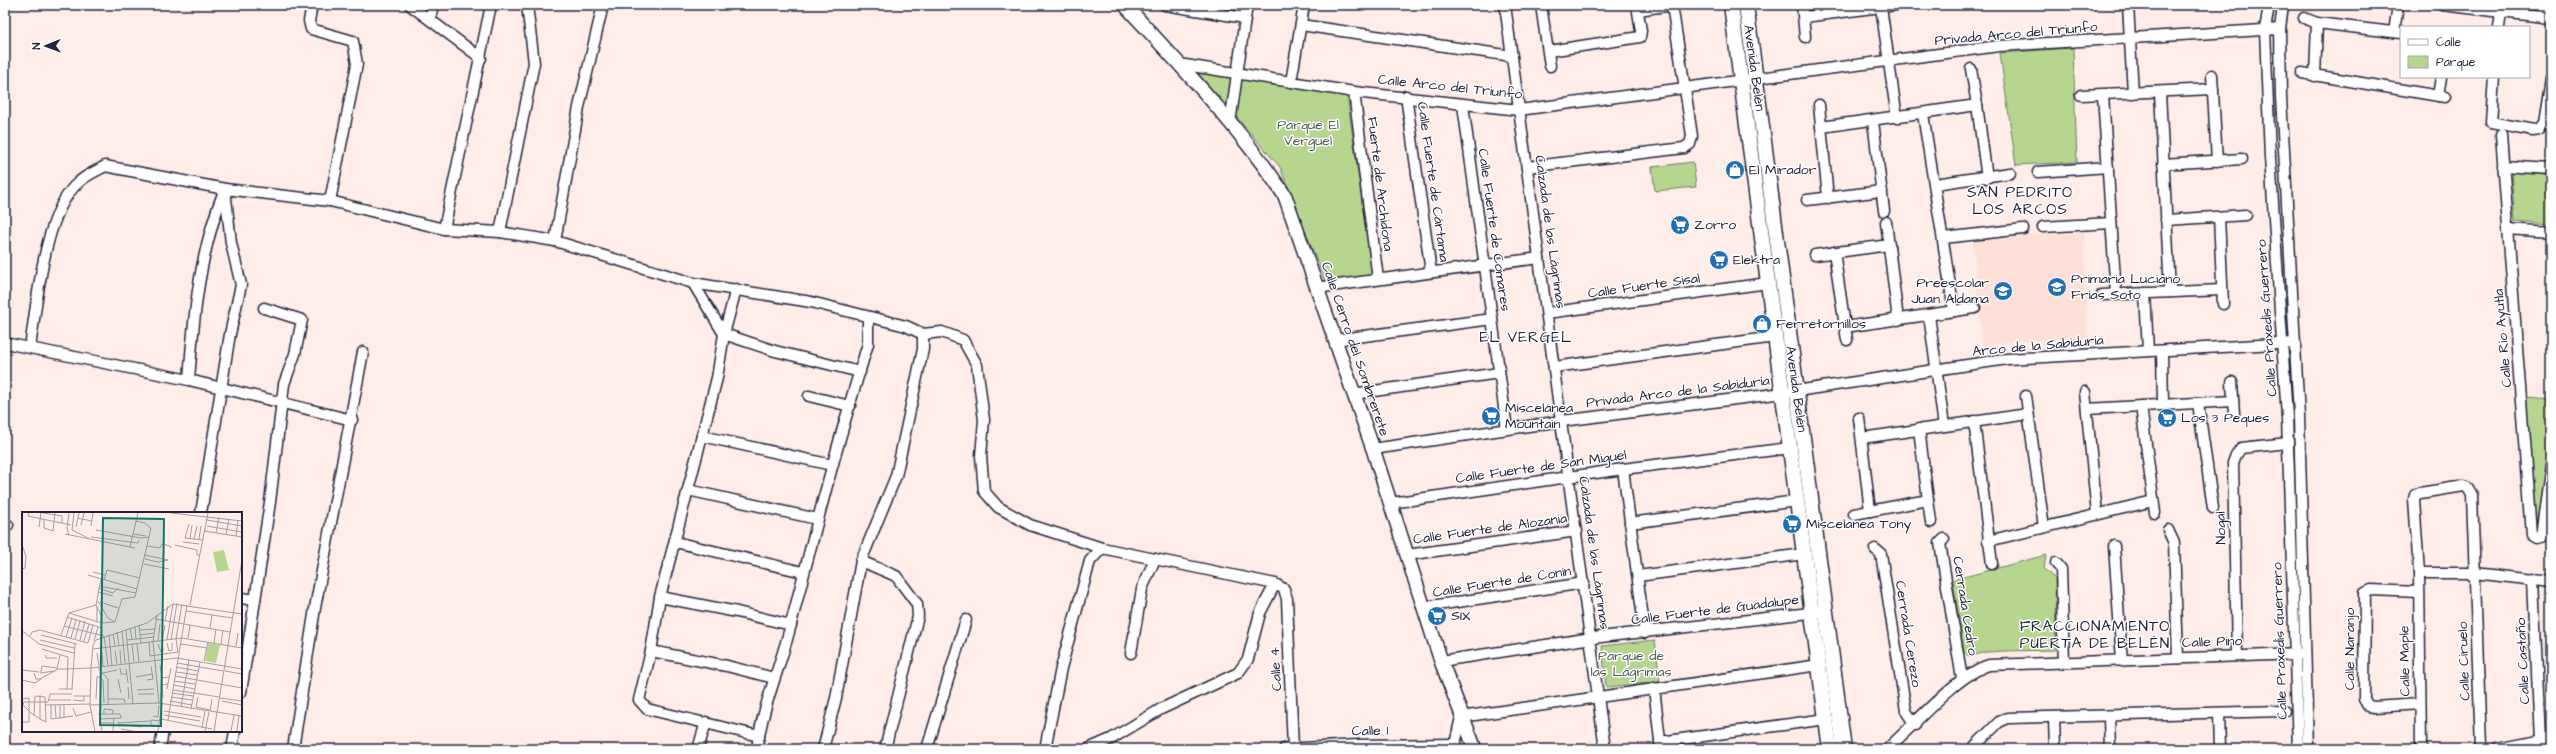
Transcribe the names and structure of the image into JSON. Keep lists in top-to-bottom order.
{
  "streets": {
    "main road": ["Avenida Belén"],
    "street": [
      "Privada Arco del Triunfo",
      "Calle Arco del Triunfo",
      "Calle Fuerte de Cártama",
      "Fuerte de Archidona",
      "Calle Fuerte de Comares",
      "Calzada de las Lágrimas",
      "Calle Fuerte Sisal",
      "Calle Praxedis Guerrero",
      "Calle Río Ayutla",
      "Arco de la Sabiduría",
      "Calle Cerro del Sombrerete",
      "Privada Arco de la Sabiduría",
      "Calle Fuerte de San Miguel",
      "Nogal",
      "Calle Fuerte de Alozania",
      "Calle Fuerte de Conín",
      "Cerrada Cedro",
      "Calle Fuerte de Guadalupe",
      "Cerrada Cerezo",
      "Calle Pino",
      "Calle Naranjo",
      "Calle Maple",
      "Calle Ciruelo",
      "Calle Castaño",
      "Calle 4",
      "Calle 1"
    ]
  },
  "crossings": [
    ["Privada Arco del Triunfo", "Avenida Belén"],
    ["Privada Arco del Triunfo", "Calle Arco del Triunfo"],
    ["Privada Arco del Triunfo", "Calle Praxedis Guerrero"],
    ["Avenida Belén", "Calle Arco del Triunfo"],
    ["Avenida Belén", "Calle Fuerte Sisal"],
    ["Avenida Belén", "Arco de la Sabiduría"],
    ["Avenida Belén", "Privada Arco de la Sabiduría"],
    ["Avenida Belén", "Calle Fuerte de San Miguel"],
    ["Avenida Belén", "Calle Fuerte de Guadalupe"],
    ["Calle Arco del Triunfo", "Calle Fuerte de Cártama"],
    ["Calle Arco del Triunfo", "Fuerte de Archidona"],
    ["Calle Arco del Triunfo", "Calle Fuerte de Comares"],
    ["Calle Arco del Triunfo", "Calzada de las Lágrimas"],
    ["Calle Arco del Triunfo", "Calle Cerro del Sombrerete"],
    ["Calle Fuerte de Comares", "Privada Arco de la Sabiduría"],
    ["Calzada de las Lágrimas", "Calle Fuerte Sisal"],
    ["Calzada de las Lágrimas", "Privada Arco de la Sabiduría"],
    ["Calzada de las Lágrimas", "Calle Fuerte de San Miguel"],
    ["Calzada de las Lágrimas", "Calle Fuerte de Alozania"],
    ["Calzada de las Lágrimas", "Calle Fuerte de Conín"],
    ["Calzada de las Lágrimas", "Calle Fuerte de Guadalupe"],
    ["Calle Praxedis Guerrero", "Arco de la Sabiduría"],
    ["Calle Praxedis Guerrero", "Nogal"],
    ["Calle Praxedis Guerrero", "Calle Pino"],
    ["Arco de la Sabiduría", "Privada Arco de la Sabiduría"],
    ["Calle Cerro del Sombrerete", "Privada Arco de la Sabiduría"],
    ["Calle Cerro del Sombrerete", "Calle Fuerte de San Miguel"],
    ["Calle Cerro del Sombrerete", "Calle Fuerte de Alozania"],
    ["Calle Cerro del Sombrerete", "Calle Fuerte de Conín"],
    ["Calle Cerro del Sombrerete", "Calle Fuerte de Guadalupe"],
    ["Nogal", "Calle Pino"],
    ["Cerrada Cedro", "Calle Pino"],
    ["Cerrada Cerezo", "Calle Pino"],
    ["Calle Naranjo", "Calle Maple"],
    ["Calle Maple", "Calle Ciruelo"],
    ["Calle 4", "Calle 1"]
  ],
  "districts": ["SAN PEDRITO LOS ARCOS", "EL VERGEL", "FRACCIONAMIENTO PUERTA DE BELÉN"],
  "parks": ["Parque El Verguel", "Parque de las Lágrimas"],
  "places": {
    "shop": ["El Mirador", "Ferretornillos"],
    "supermarket": [
      "Zorro",
      "Elektra",
      "Miscelánea Mountain",
      "Los 3 Peques",
      "Miscelanea Tony",
      "SIX"
    ],
    "school or university": ["Primaria Luciano Frías Soto", "Preescolar Juan Aldama"]
  },
  "legend": ["Calle", "Parque"],
  "north": "left"
}
